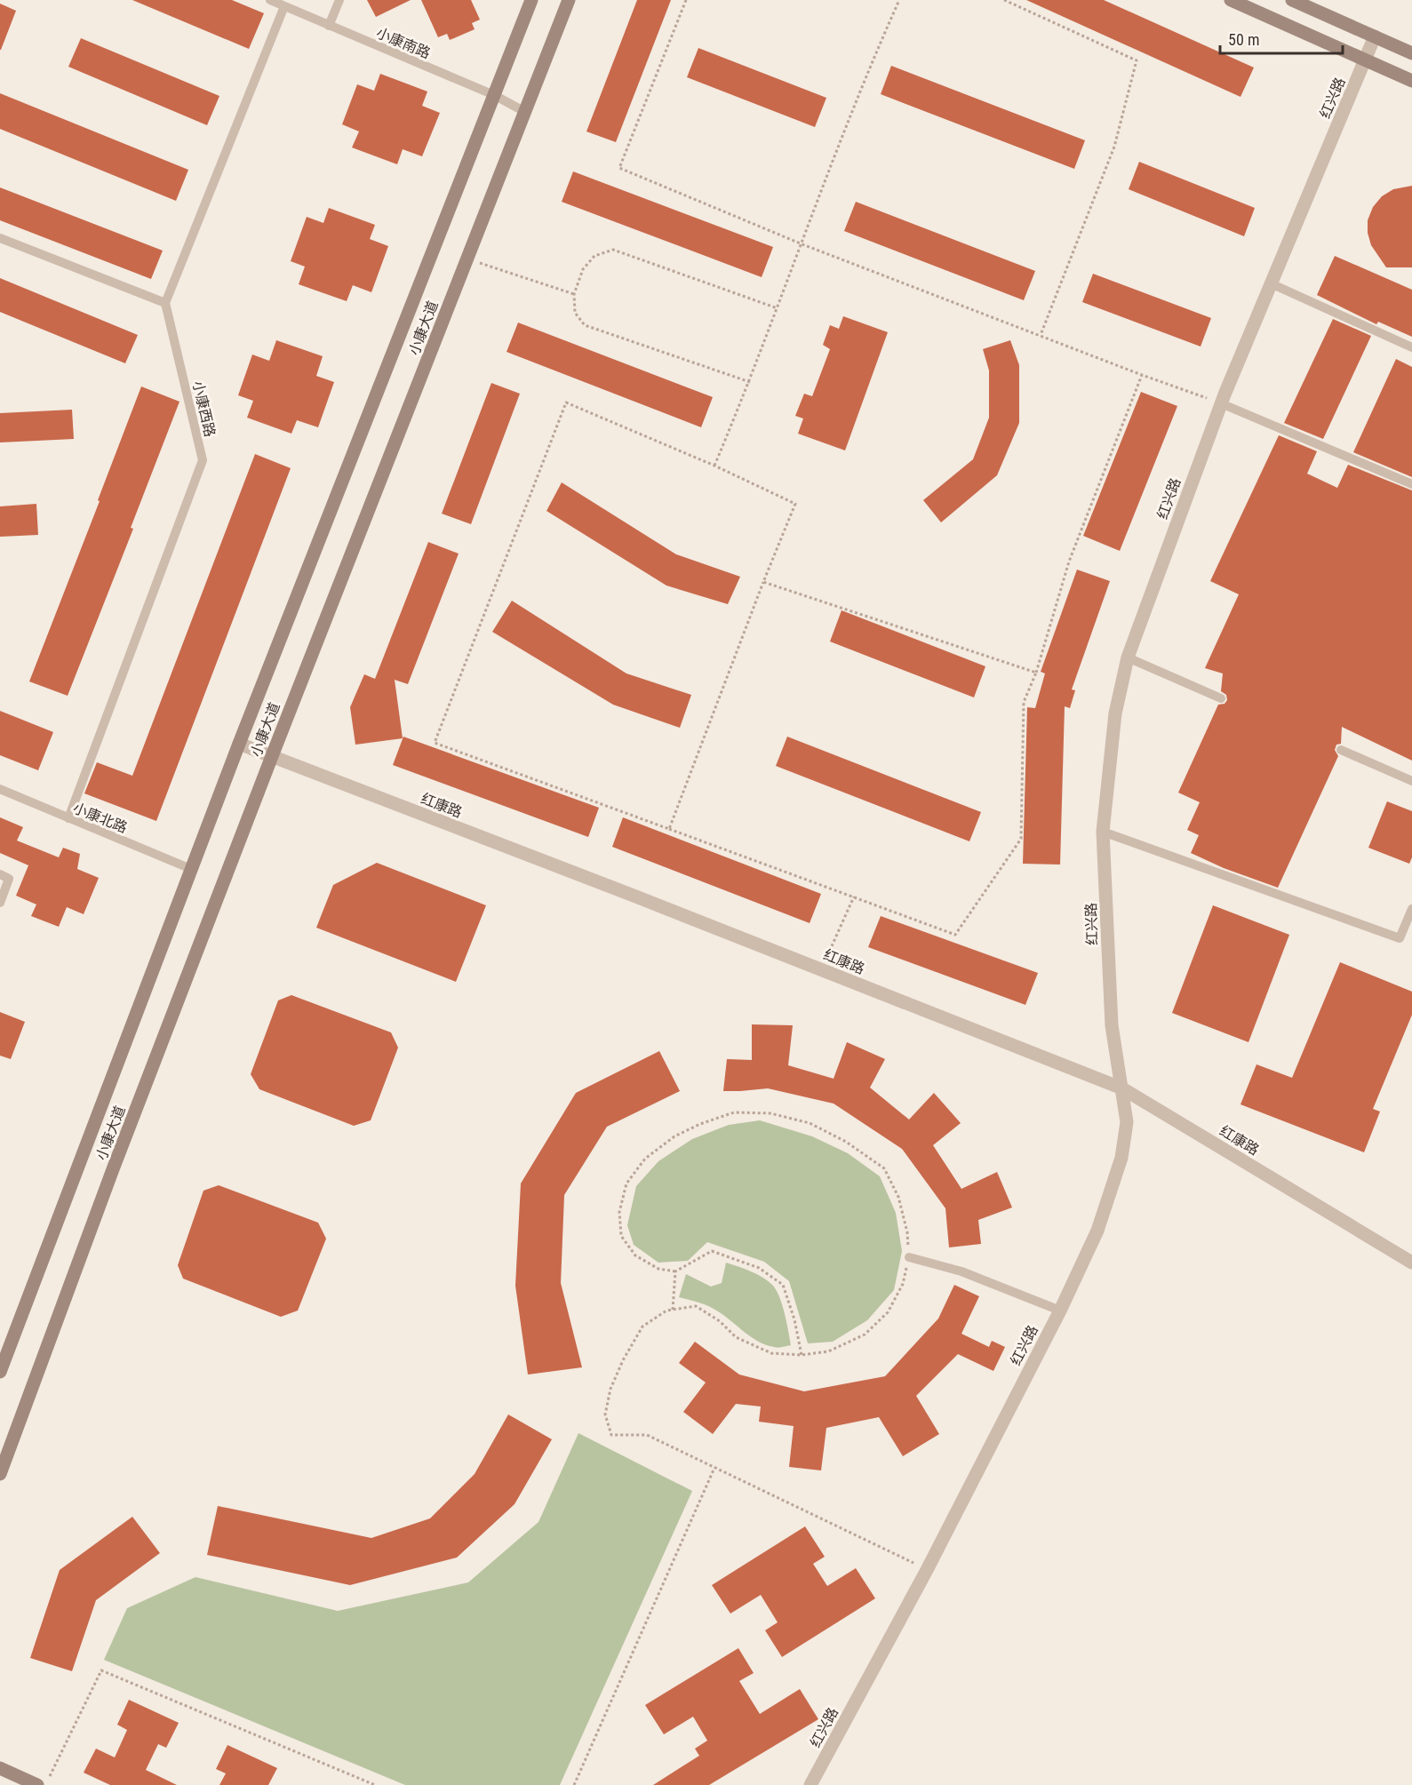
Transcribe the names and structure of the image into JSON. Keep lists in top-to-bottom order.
{
  "streets": {
    "main road": ["小康大道"],
    "street": ["红兴路", "红康路"],
    "lane": ["小康南路", "小康西路", "小康北路"]
  },
  "crossings": [
    ["小康南路", "小康大道"],
    ["红兴路", "红康路"],
    ["小康大道", "红康路"],
    ["小康大道", "小康北路"],
    ["小康西路", "小康北路"]
  ],
  "scale_bar": "50 m"
}
